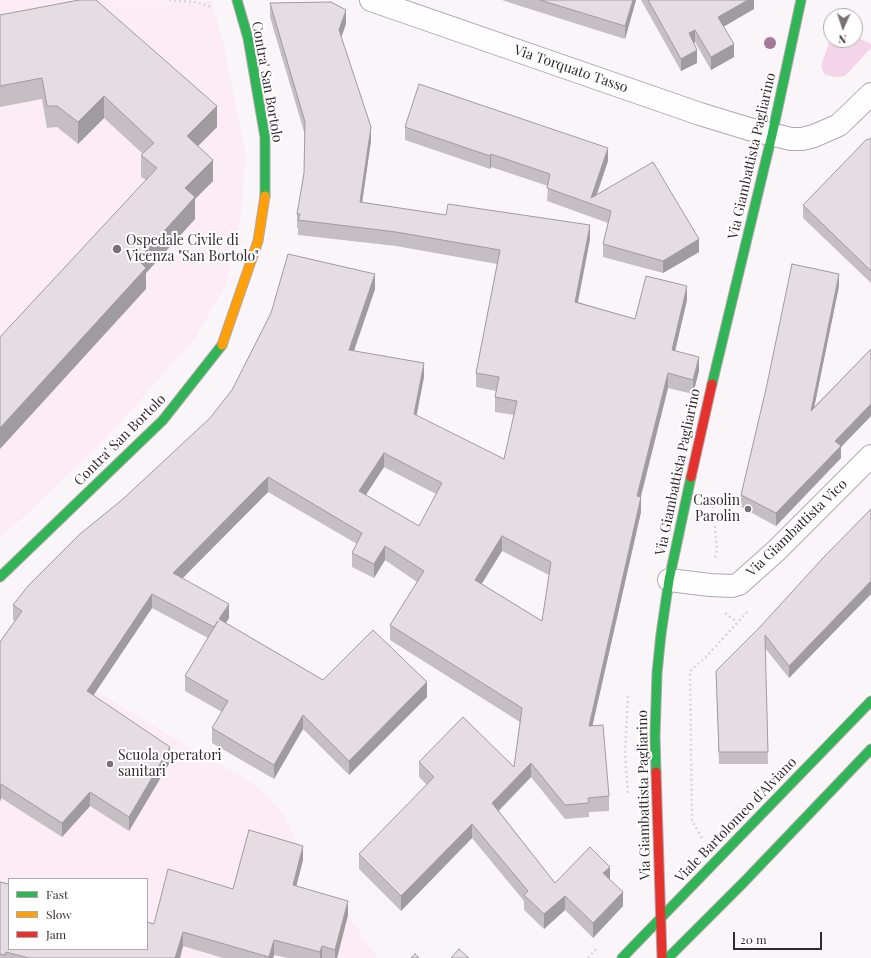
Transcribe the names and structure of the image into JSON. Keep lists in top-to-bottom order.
{
  "streets": {
    "street": [
      "Via Torquato Tasso",
      "Contra' San Bortolo",
      "Via Giambattista Pagliarino",
      "Via Giambattista Vico",
      "Viale Bartolomeo d'Alviano"
    ]
  },
  "crossings": [
    ["Via Torquato Tasso", "Via Giambattista Pagliarino"],
    ["Via Giambattista Pagliarino", "Via Giambattista Vico"],
    ["Via Giambattista Pagliarino", "Viale Bartolomeo d'Alviano"]
  ],
  "places": ["Ospedale Civile di Vicenza \"San Bortolo\"", "Casolin Parolin", "Scuola operatori sanitari"],
  "legend": ["Fast", "Slow", "Jam"],
  "scale_bar": "20 m",
  "north": "bottom"
}
